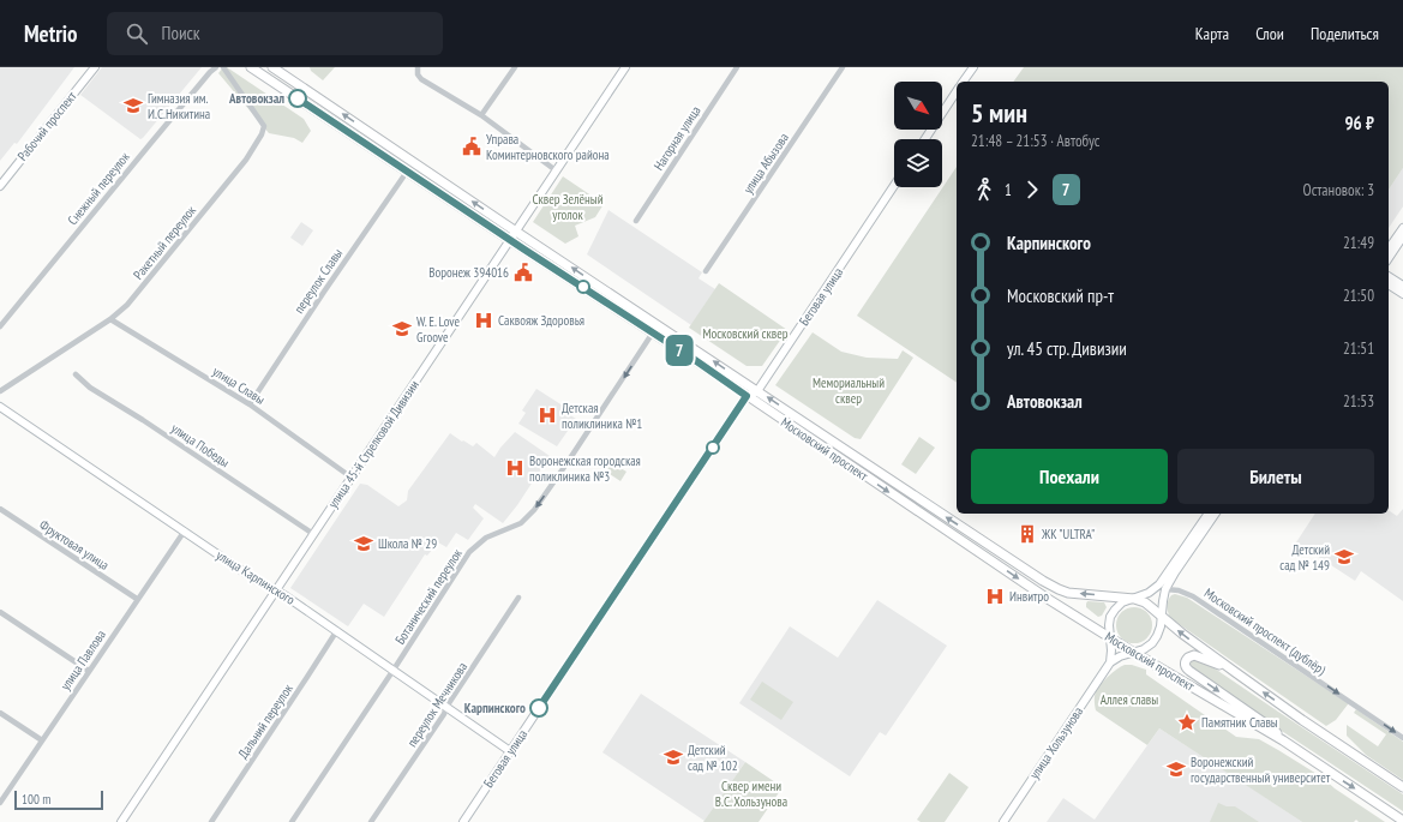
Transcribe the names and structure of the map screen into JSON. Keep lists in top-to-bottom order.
{
  "streets": {
    "main road": ["Московский проспект"],
    "street": [
      "Рабочий проспект",
      "Нагорная улица",
      "улица Абызова",
      "Снежный переулок",
      "Ракетный переулок",
      "переулок Славы",
      "Беговая улица",
      "улица Славы",
      "улица 45-й Стрелковой Дивизии",
      "улица Победы",
      "Фруктовая улица",
      "улица Карпинского",
      "Ботанический переулок",
      "Московский проспект (дублёр)",
      "улица Павлова",
      "переулок Мечникова",
      "Дальний переулок",
      "улица Хользунова"
    ]
  },
  "crossings": [
    ["Ракетный переулок", "улица Славы"],
    ["переулок Славы", "улица Славы"],
    ["переулок Славы", "Московский проспект"],
    ["Беговая улица", "Московский проспект"],
    ["Беговая улица", "улица Карпинского"],
    ["улица Славы", "улица 45-й Стрелковой Дивизии"],
    ["улица 45-й Стрелковой Дивизии", "улица Победы"],
    ["улица 45-й Стрелковой Дивизии", "Московский проспект"],
    ["улица 45-й Стрелковой Дивизии", "улица Карпинского"],
    ["Московский проспект", "Ботанический переулок"],
    ["Фруктовая улица", "улица Павлова"],
    ["улица Карпинского", "Ботанический переулок"],
    ["улица Карпинского", "улица Павлова"],
    ["улица Карпинского", "переулок Мечникова"],
    ["улица Карпинского", "Дальний переулок"]
  ],
  "one_way": ["Ботанический переулок", "Московский проспект (дублёр)"],
  "parks": [
    "Сквер Зелёный уголок",
    "Московский сквер",
    "Мемориальный сквер",
    "Аллея славы",
    "Сквер имени В.С. Хользунова"
  ],
  "places": {
    "other": ["Автовокзал", "Карпинского"],
    "school or university": [
      "Гимназия им. И.С.Никитина",
      "W. E. Love Groove",
      "Школа № 29",
      "Детский сад № 149",
      "Детский сад № 102",
      "Воронежский государственный университет"
    ],
    "public building": ["Управа Коминтерновского района", "Воронеж 394016"],
    "hospital": [
      "Саквояж Здоровья",
      "Детская поликлиника №1",
      "Воронежская городская поликлиника №3",
      "Инвитро"
    ],
    "building": ["ЖК \"ULTRA\""],
    "place": ["Памятник Славы"]
  },
  "lines": ["bus line 7"],
  "scale_bar": "100 m",
  "north": "bottom right",
  "page": {
    "header": "Metrio",
    "search": "Поиск",
    "nav": ["Карта", "Слои", "Поделиться"],
    "on_map": "7",
    "heading": ["5 мин", "21:48 – 21:53 · Автобус", "96 ₽"],
    "legs": ["1", "7", "Остановок: 3"],
    "list": [
      {
        "name": "Карпинского",
        "value": "21:49"
      },
      {
        "name": "Московский пр-т",
        "value": "21:50"
      },
      {
        "name": "ул. 45 стр. Дивизии",
        "value": "21:51"
      },
      {
        "name": "Автовокзал",
        "value": "21:53"
      }
    ],
    "buttons": ["Поехали", "Билеты"],
    "scale": "100 m"
  }
}
